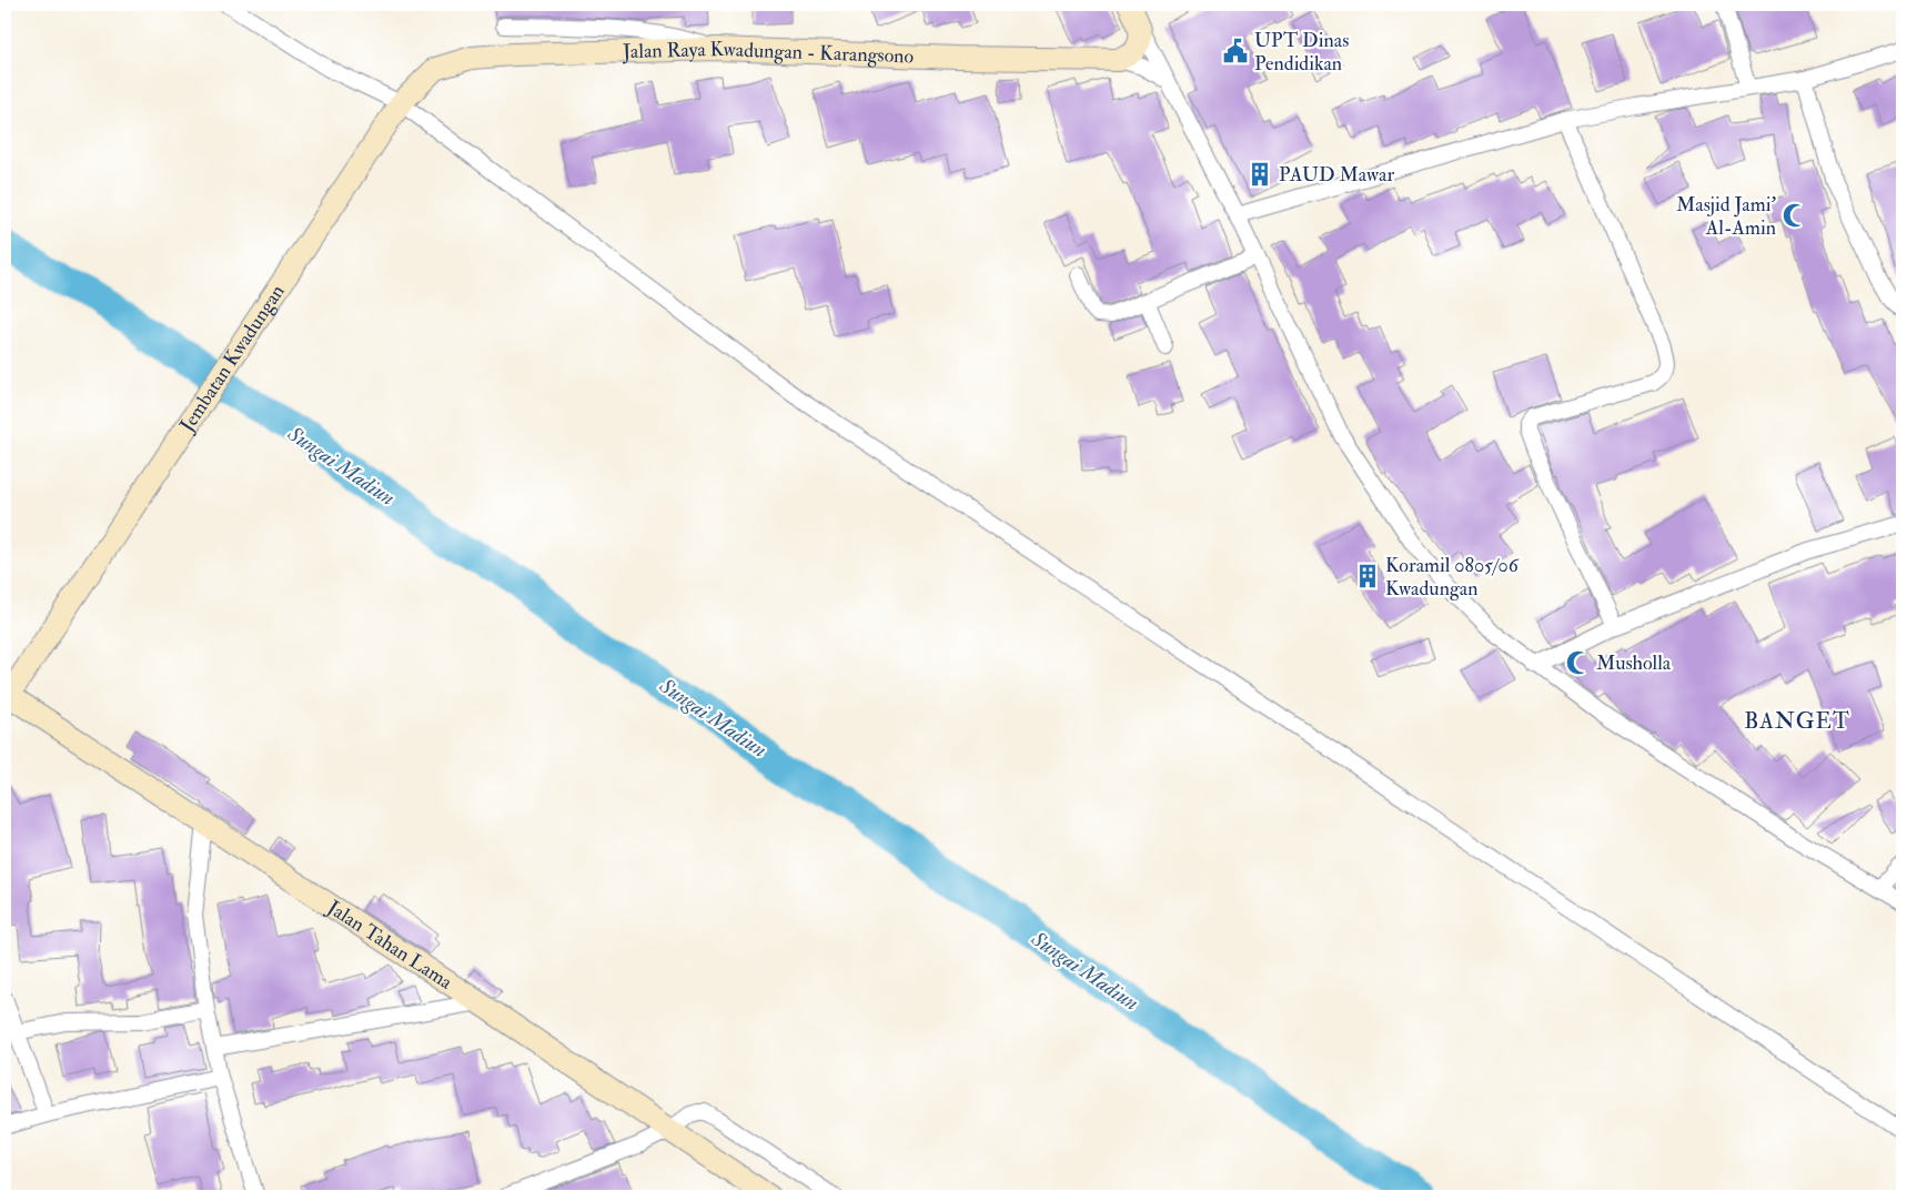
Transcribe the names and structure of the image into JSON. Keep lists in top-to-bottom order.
{
  "streets": {
    "main road": ["Jalan Raya Kwadungan - Karangsono", "Jembatan Kwadungan", "Jalan Tahan Lama"]
  },
  "crossings": [
    ["Jalan Raya Kwadungan - Karangsono", "Jembatan Kwadungan"],
    ["Jembatan Kwadungan", "Jalan Tahan Lama"]
  ],
  "districts": ["BANGET"],
  "water": ["Sungai Madiun"],
  "places": {
    "public building": ["UPT Dinas Pendidikan"],
    "building": ["PAUD Mawar", "Koramil 0805/06 Kwadungan"],
    "mosque": ["Masjid Jami' Al-Amin", "Musholla"]
  }
}
